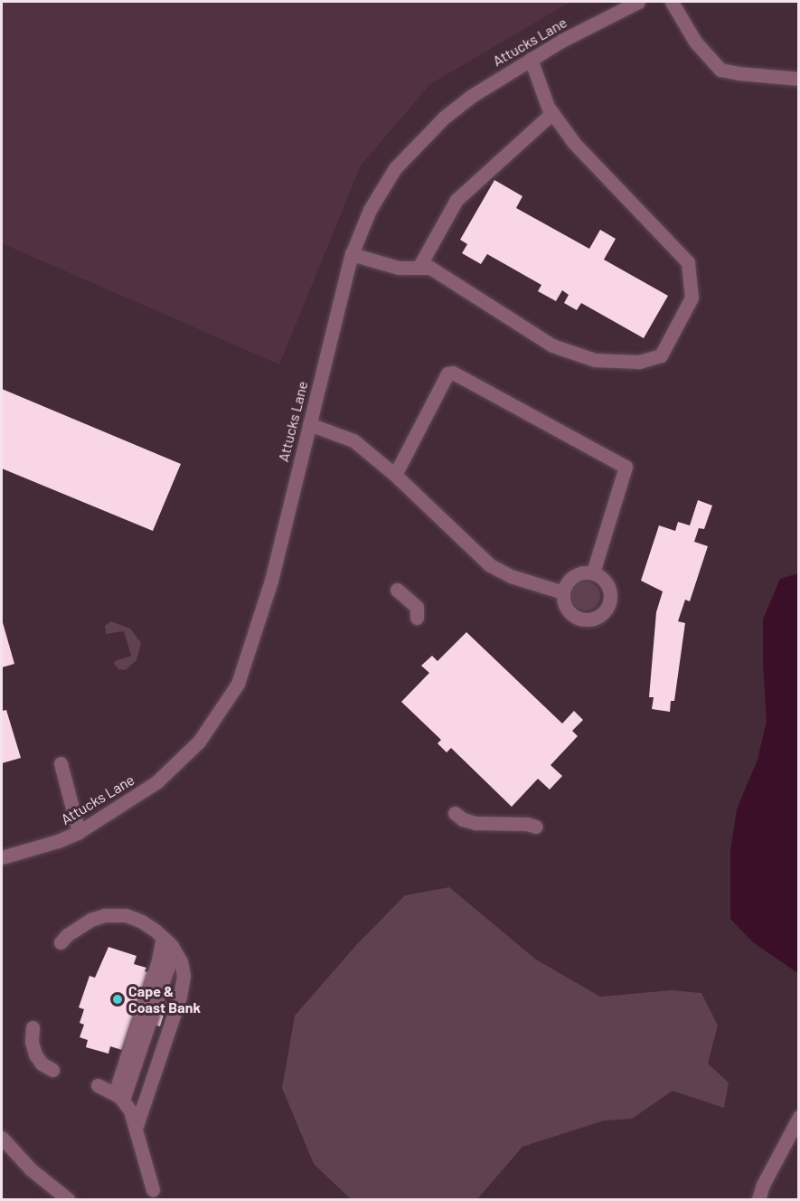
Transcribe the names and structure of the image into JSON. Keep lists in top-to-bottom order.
{
  "streets": {
    "street": ["Attucks Lane"]
  },
  "places": ["Cape & Coast Bank"]
}
